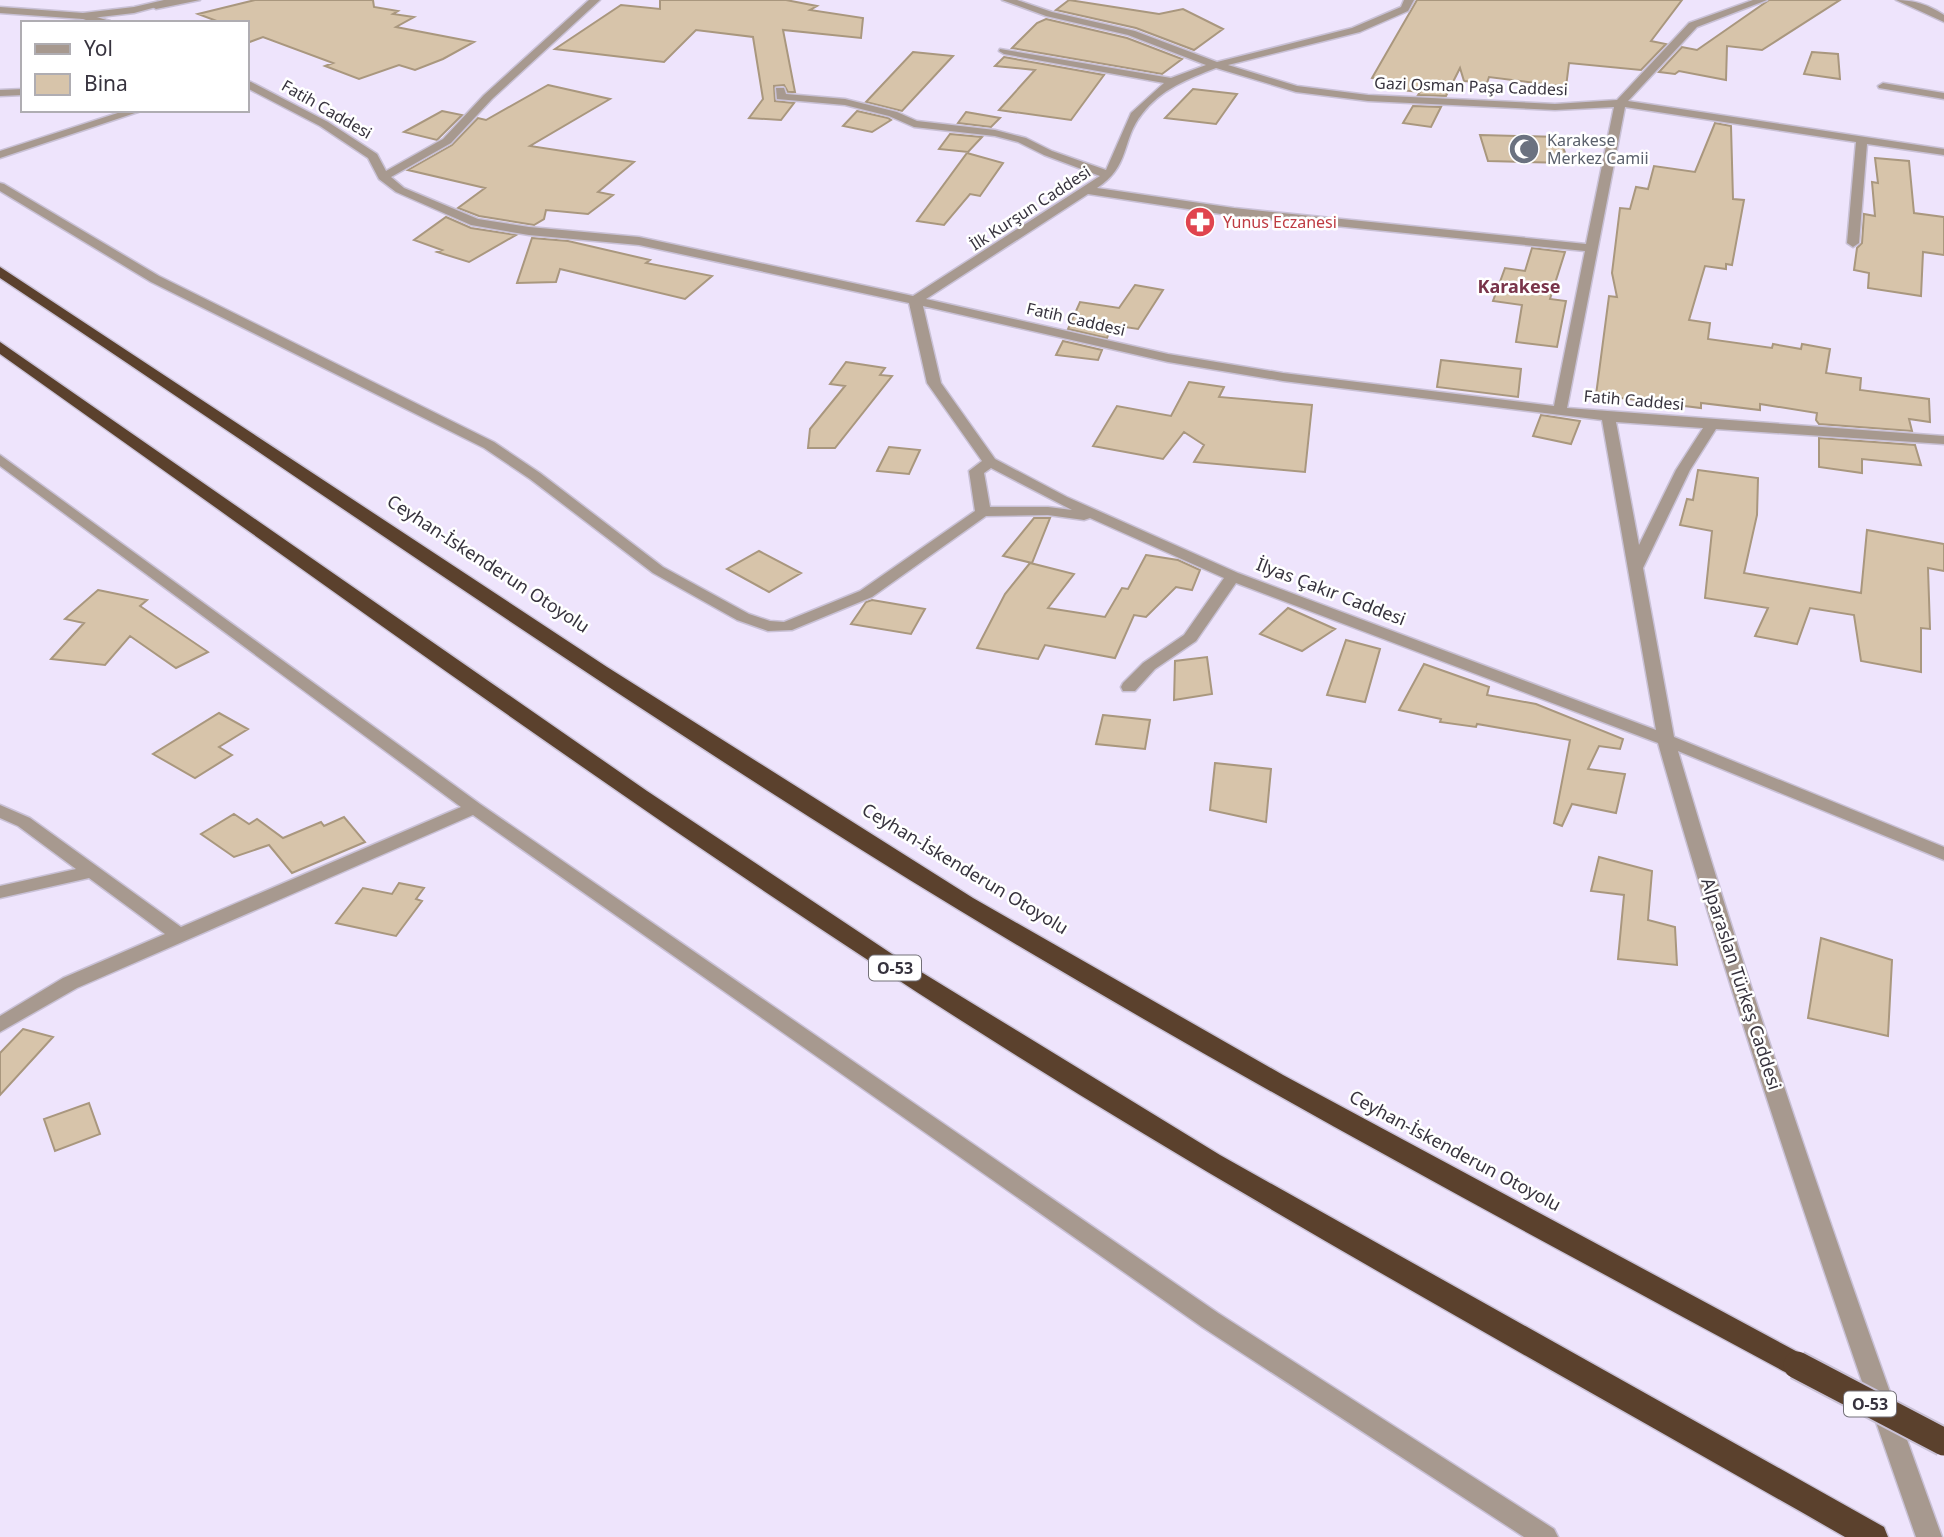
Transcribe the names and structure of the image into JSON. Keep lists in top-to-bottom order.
{
  "streets": {
    "highway": ["Ceyhan-İskenderun Otoyolu", "O-53"],
    "street": [
      "Gazi Osman Paşa Caddesi",
      "Fatih Caddesi",
      "İlk Kurşun Caddesi",
      "İlyas Çakır Caddesi",
      "Alparaslan Türkeş Caddesi"
    ]
  },
  "crossings": [
    ["Gazi Osman Paşa Caddesi", "İlk Kurşun Caddesi"],
    ["Fatih Caddesi", "İlk Kurşun Caddesi"],
    ["Fatih Caddesi", "Alparaslan Türkeş Caddesi"],
    ["İlyas Çakır Caddesi", "Alparaslan Türkeş Caddesi"]
  ],
  "districts": ["Karakese"],
  "places": {
    "mosque": ["Karakese Merkez Camii"],
    "pharmacy": ["Yunus Eczanesi"]
  },
  "legend": ["Yol", "Bina"]
}
